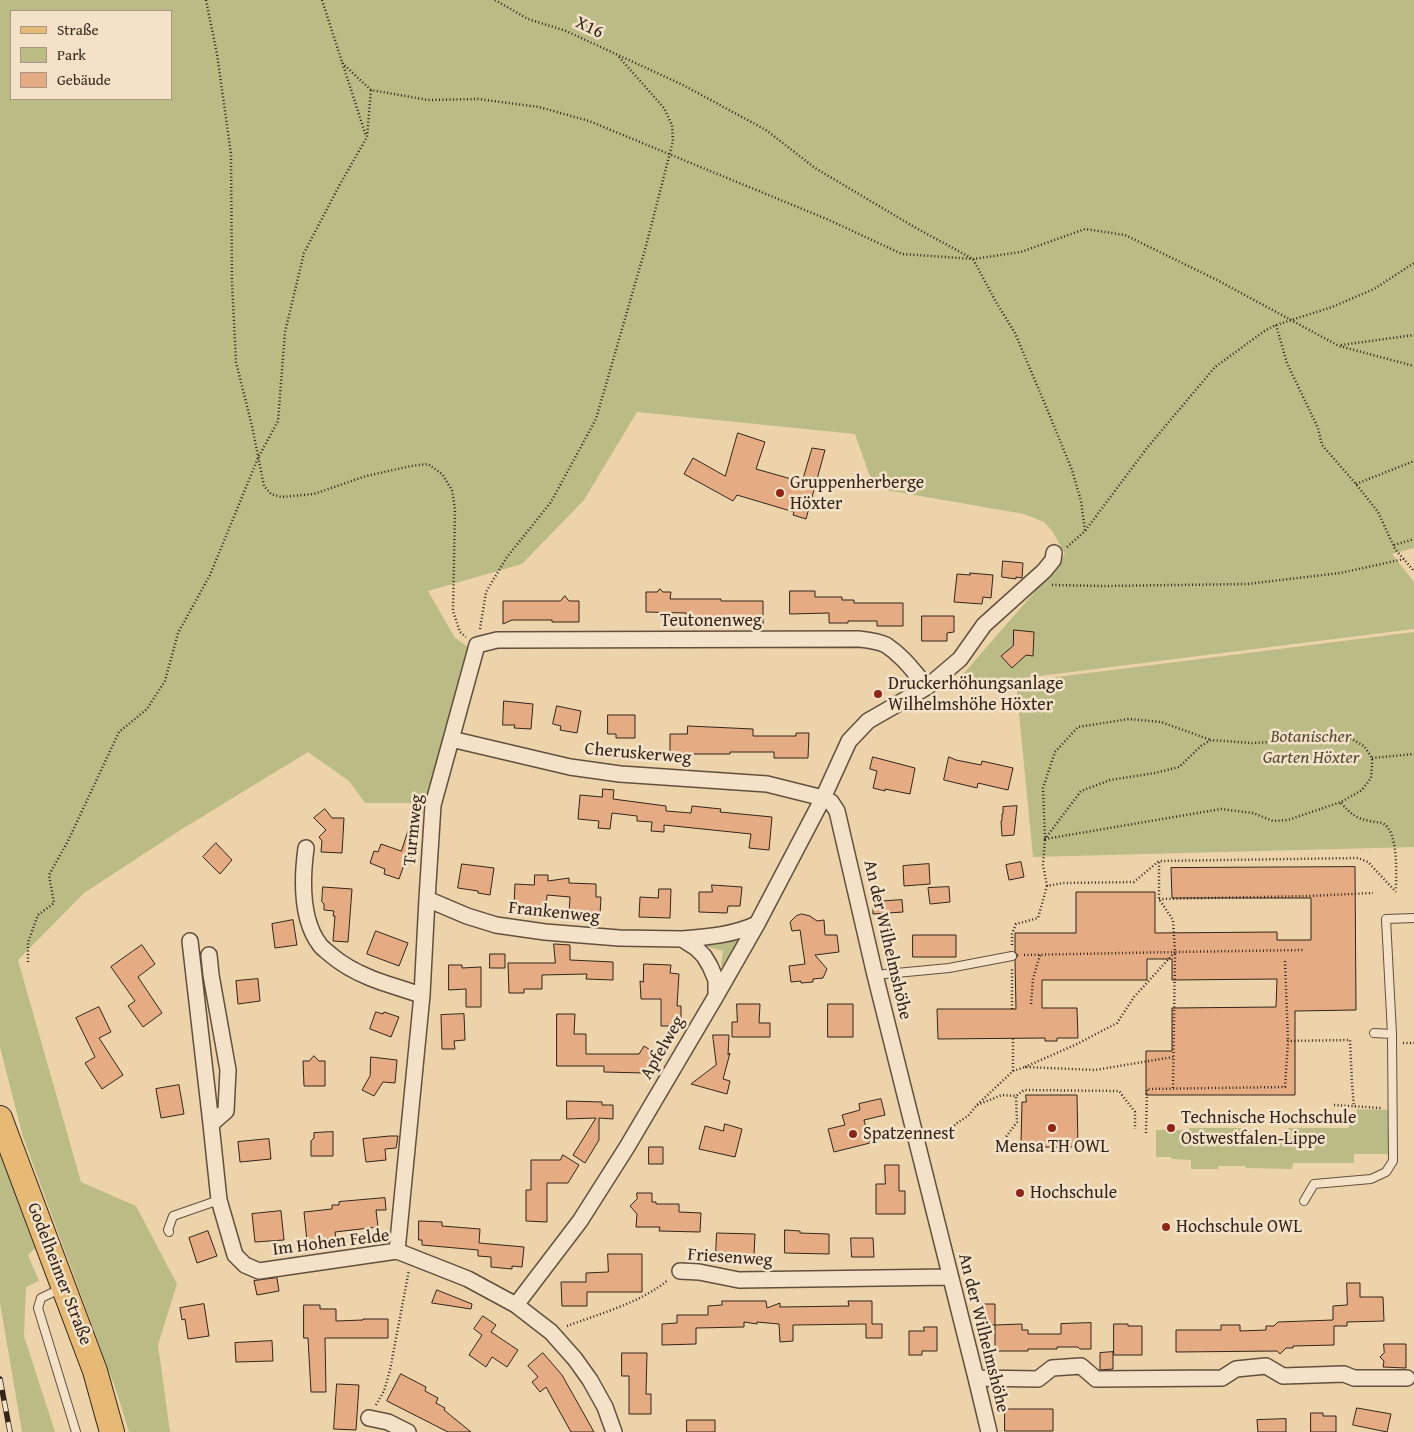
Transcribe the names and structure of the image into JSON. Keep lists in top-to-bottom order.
{
  "streets": {
    "main road": ["Godelheimer Straße"],
    "street": [
      "Teutonenweg",
      "Cheruskerweg",
      "Turmweg",
      "Frankenweg",
      "An der Wilhelmshöhe",
      "Apfelweg",
      "Im Hohen Felde",
      "Friesenweg"
    ],
    "path": ["X16"]
  },
  "crossings": [
    ["Teutonenweg", "Turmweg"],
    ["Cheruskerweg", "Turmweg"],
    ["Cheruskerweg", "An der Wilhelmshöhe"],
    ["Cheruskerweg", "Apfelweg"],
    ["Turmweg", "Frankenweg"],
    ["Turmweg", "Im Hohen Felde"],
    ["Frankenweg", "Apfelweg"],
    ["An der Wilhelmshöhe", "Apfelweg"],
    ["An der Wilhelmshöhe", "Friesenweg"],
    ["Apfelweg", "Im Hohen Felde"],
    ["Im Hohen Felde", "Friesenweg"]
  ],
  "parks": ["Botanischer Garten Höxter"],
  "places": [
    "Gruppenherberge Höxter",
    "Druckerhöhungsanlage Wilhelmshöhe Höxter",
    "Mensa TH OWL",
    "Technische Hochschule Ostwestfalen-Lippe",
    "Spatzennest",
    "Hochschule",
    "Hochschule OWL"
  ],
  "legend": ["Straße", "Park", "Gebäude"]
}
